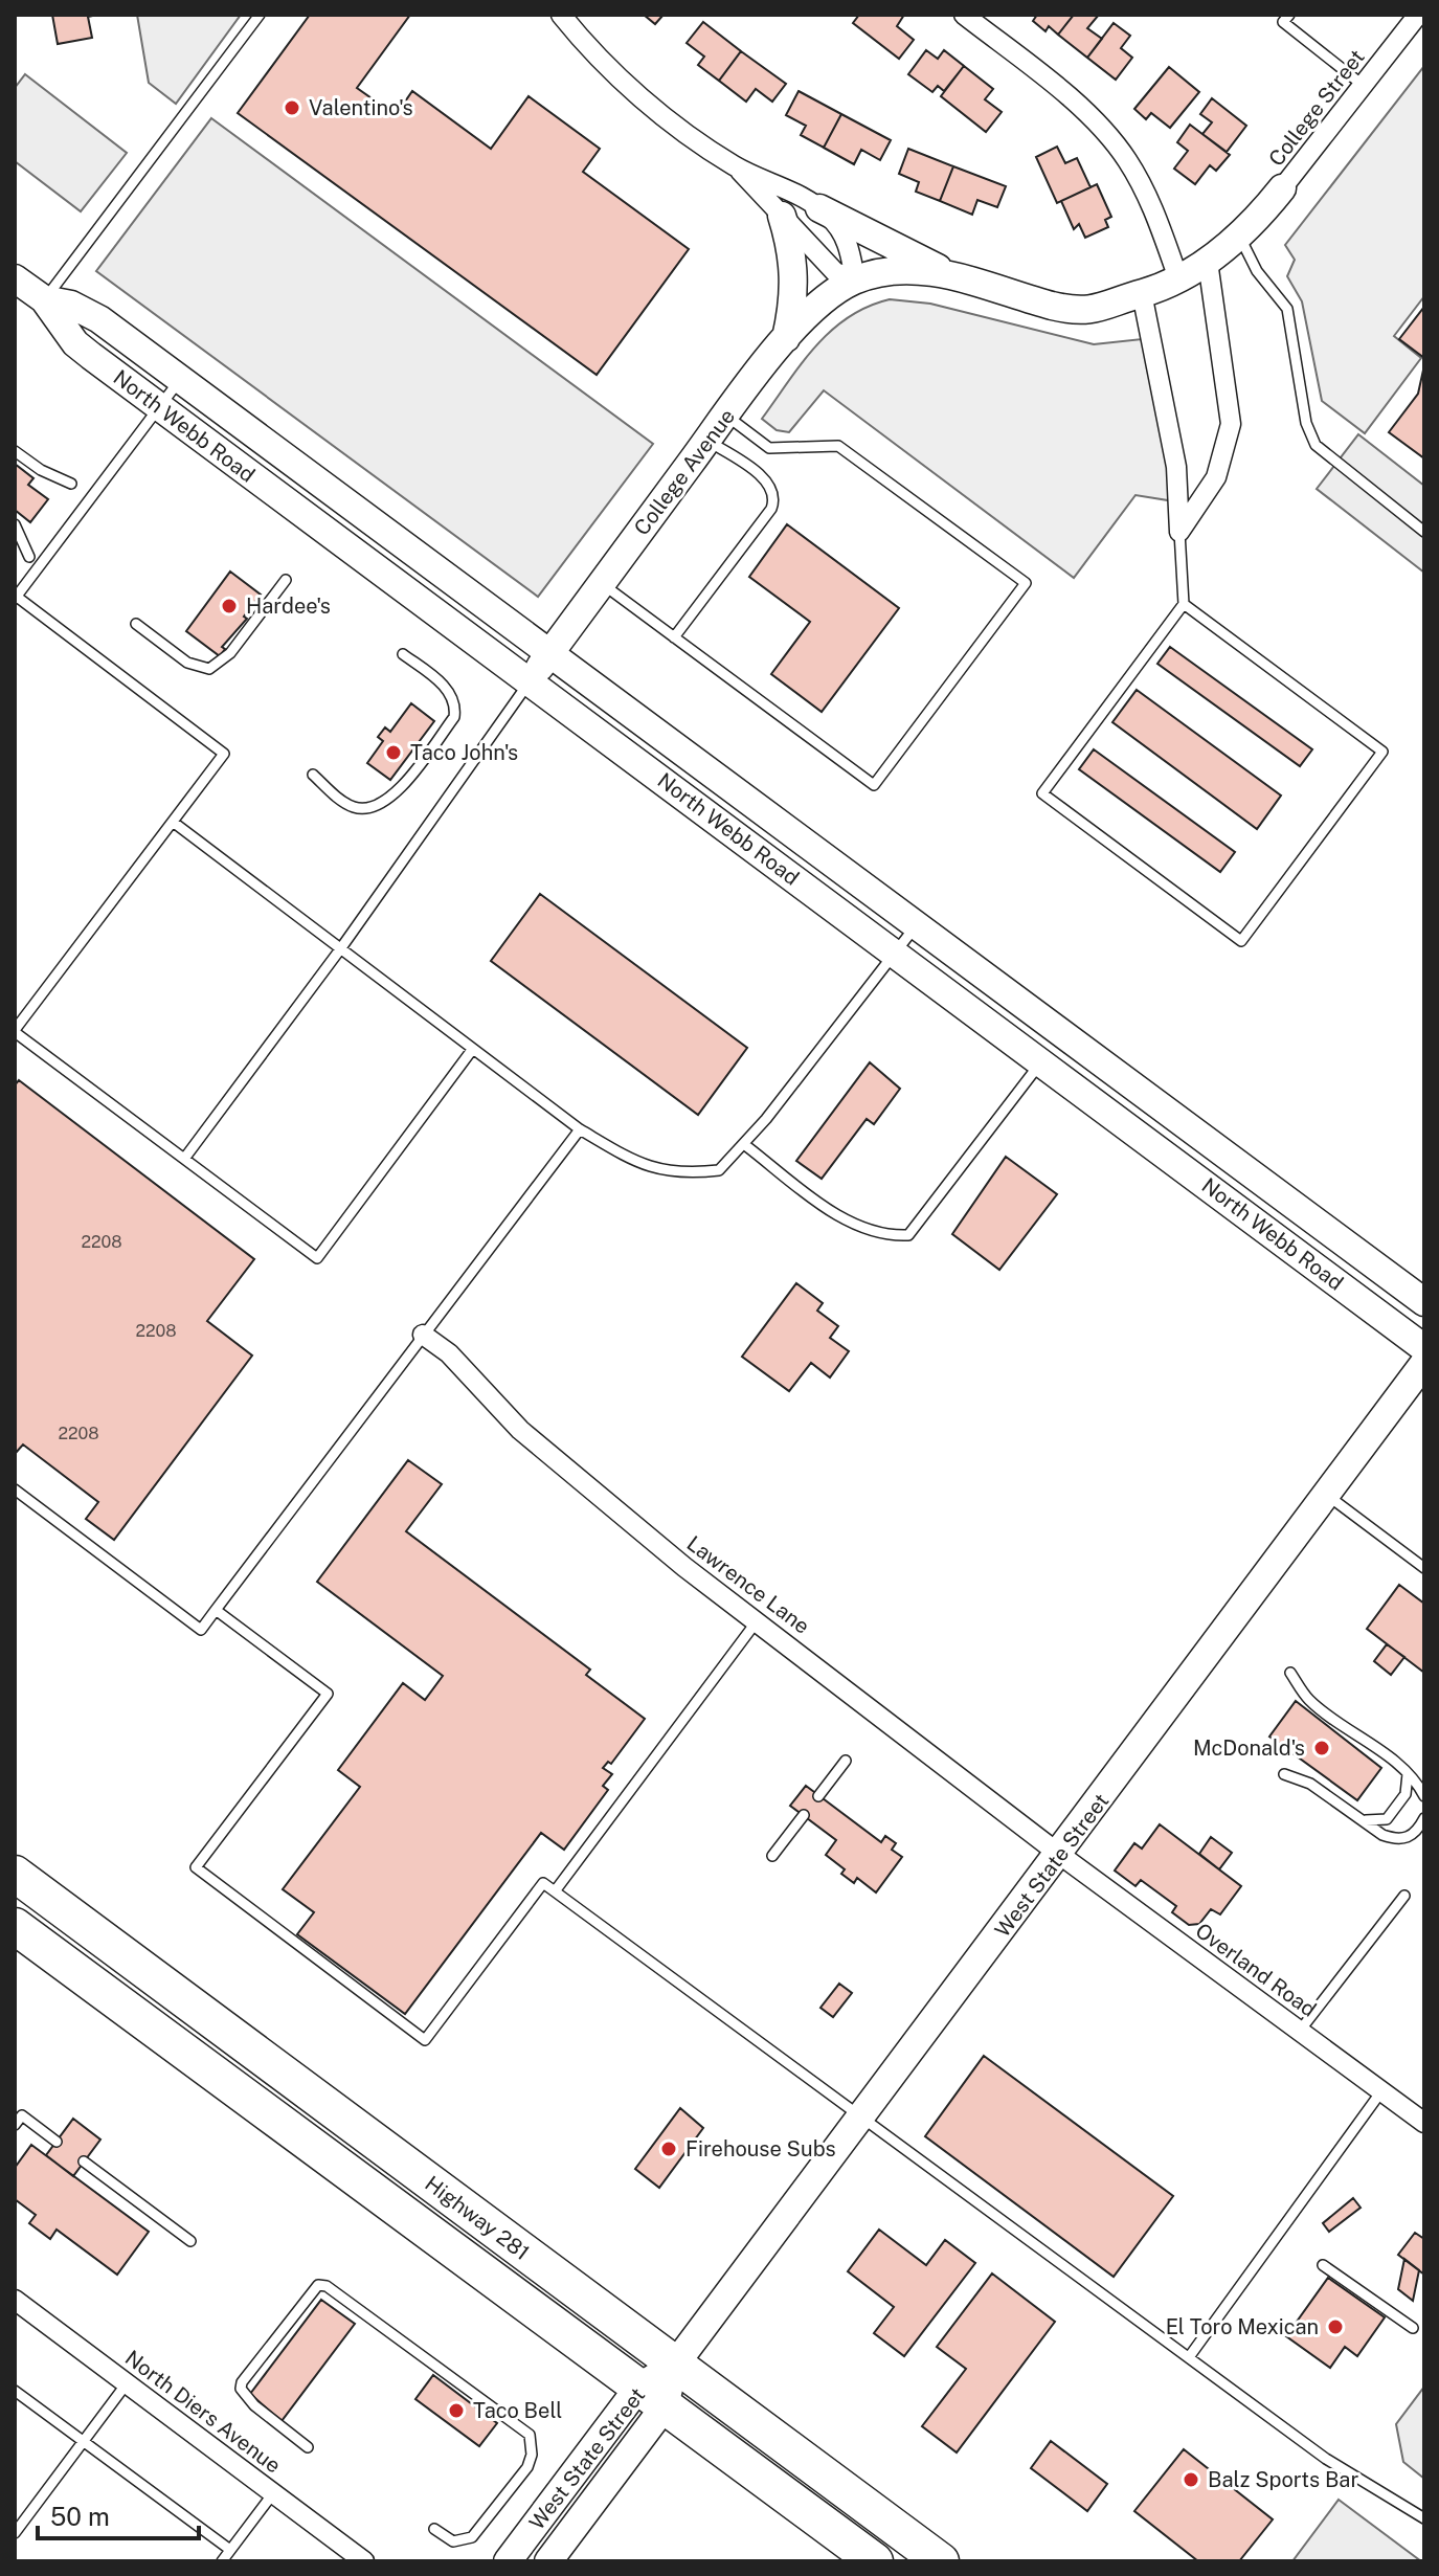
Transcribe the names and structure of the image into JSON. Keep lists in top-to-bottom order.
{
  "streets": {
    "highway": ["Highway 281"],
    "main road": ["North Webb Road", "College Avenue", "West State Street"],
    "street": [
      "College Street",
      "Lawrence Lane",
      "Overland Road",
      "North Diers Avenue"
    ]
  },
  "crossings": [
    ["North Webb Road", "College Avenue"],
    ["Lawrence Lane", "West State Street"],
    ["Lawrence Lane", "Overland Road"],
    ["West State Street", "Overland Road"],
    ["West State Street", "Highway 281"]
  ],
  "places": [
    "Valentino's",
    "Hardee's",
    "Taco John's",
    "McDonald's",
    "Firehouse Subs",
    "El Toro Mexican",
    "Taco Bell",
    "Balz Sports Bar"
  ],
  "house_numbers": ["2208", "2208", "2208"],
  "scale_bar": "50 m"
}
